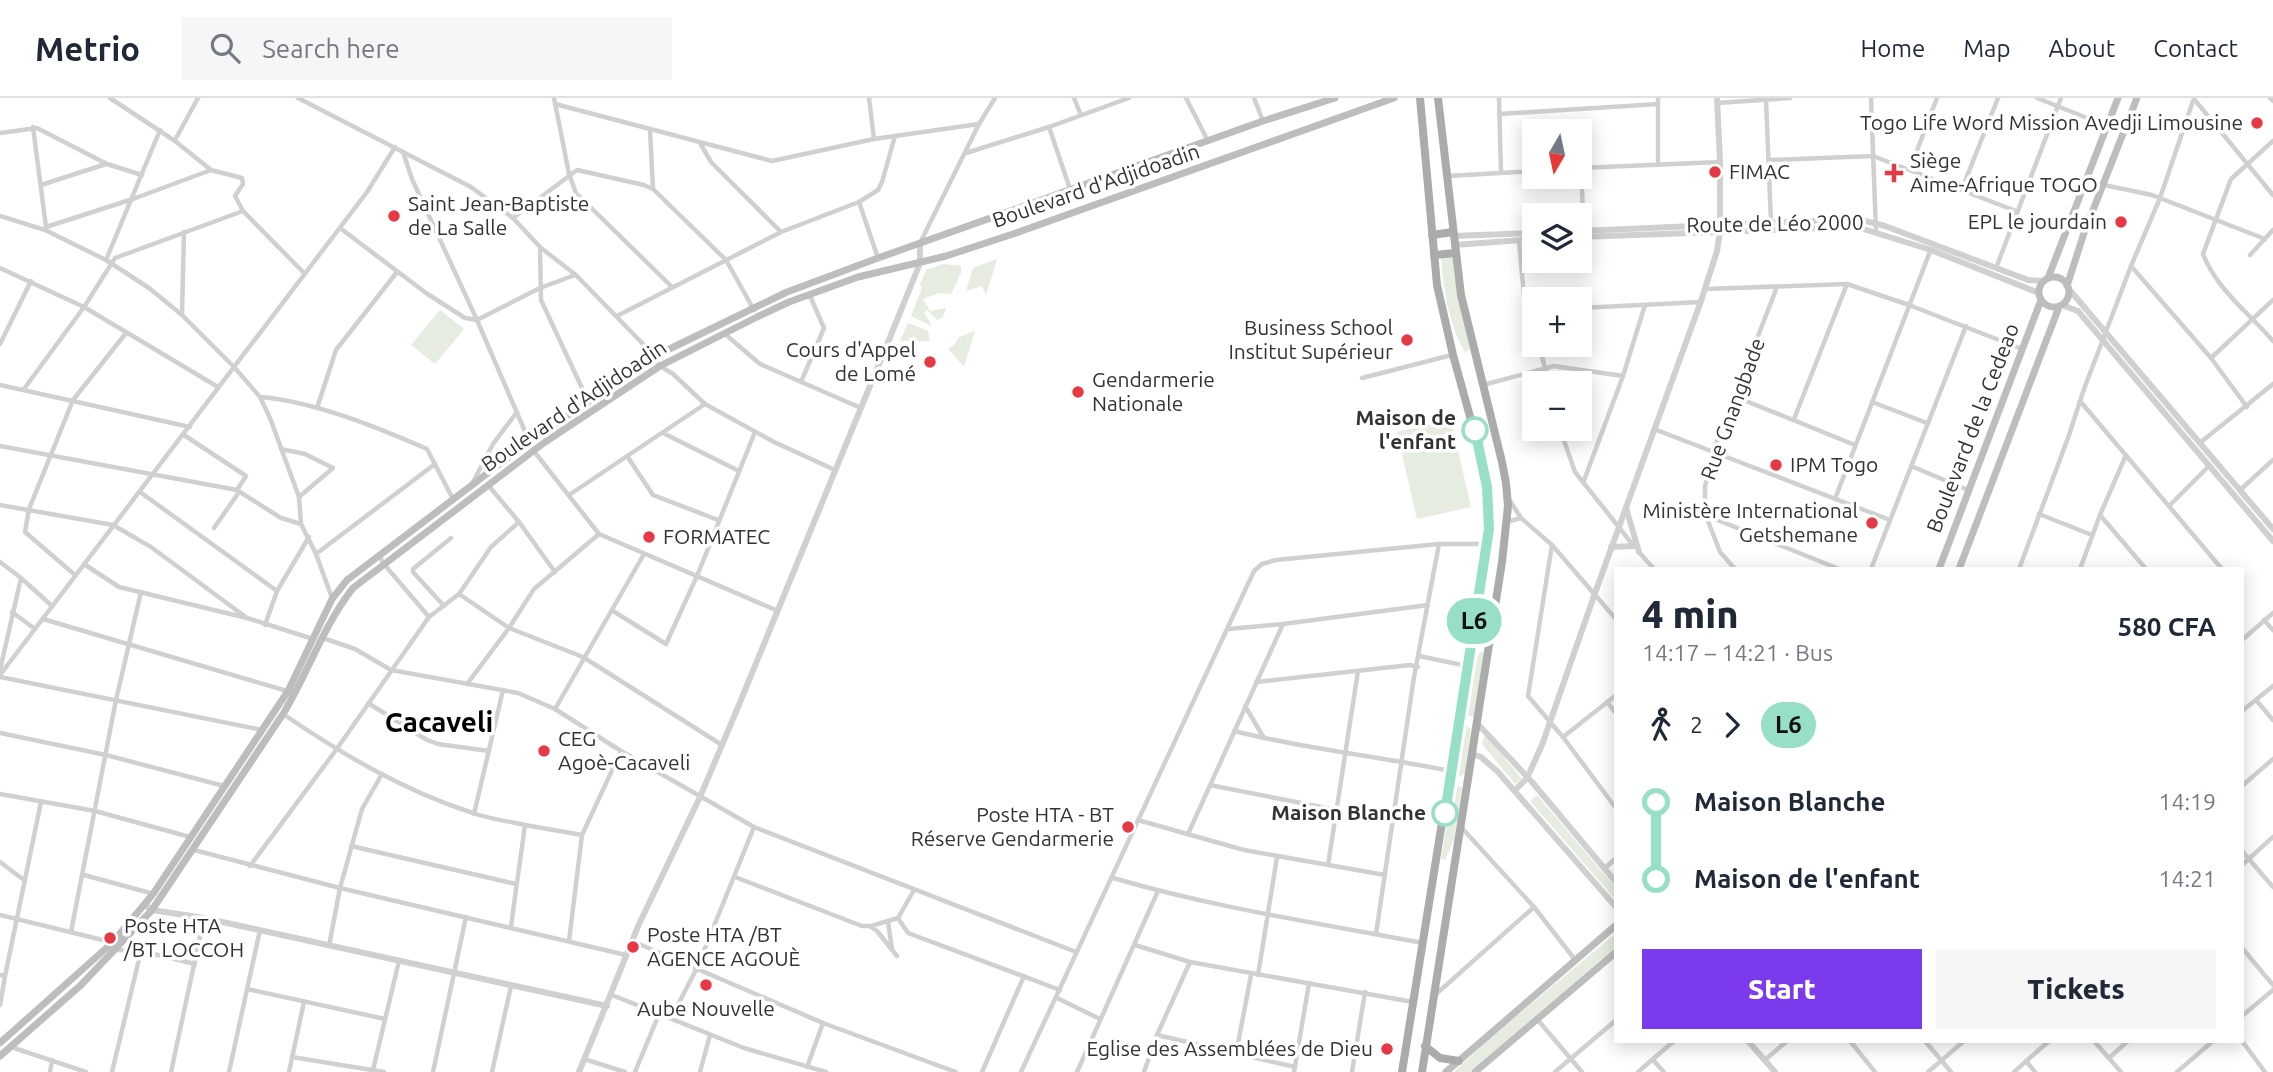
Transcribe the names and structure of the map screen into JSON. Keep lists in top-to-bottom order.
{
  "streets": {
    "main road": ["Boulevard d'Adjidoadin", "Boulevard de la Cedeao"],
    "street": ["Route de Léo 2000", "Rue Gnangbade"]
  },
  "crossings": [
    ["Route de Léo 2000", "Boulevard de la Cedeao"]
  ],
  "districts": ["Cacaveli"],
  "places": {
    "other": [
      "Togo Life Word Mission Avedji Limousine",
      "FIMAC",
      "Saint Jean-Baptiste de La Salle",
      "EPL le jourdain",
      "Business School Institut Supérieur",
      "Cours d'Appel de Lomé",
      "Gendarmerie Nationale",
      "Maison de l'enfant",
      "IPM Togo",
      "Ministère International Getshemane",
      "FORMATEC",
      "CEG Agoè-Cacaveli",
      "Maison Blanche",
      "Poste HTA - BT Réserve Gendarmerie",
      "Poste HTA /BT LOCCOH",
      "Poste HTA /BT AGENCE AGOUÈ",
      "Aube Nouvelle",
      "Eglise des Assemblées de Dieu"
    ],
    "health": ["Siège Aime-Afrique TOGO"]
  },
  "lines": ["bus line L6"],
  "north": "bottom",
  "page": {
    "header": "Metrio",
    "search": "Search here",
    "nav": [
      "Home",
      "Map",
      "About",
      "Contact"
    ],
    "on_map": "L6",
    "map_buttons": ["+", "−"],
    "heading": ["4 min", "14:17 – 14:21 · Bus", "580 CFA"],
    "legs": ["2", "L6"],
    "list": [
      {
        "name": "Maison Blanche",
        "value": "14:19"
      },
      {
        "name": "Maison de l'enfant",
        "value": "14:21"
      }
    ],
    "buttons": ["Start", "Tickets"]
  }
}
